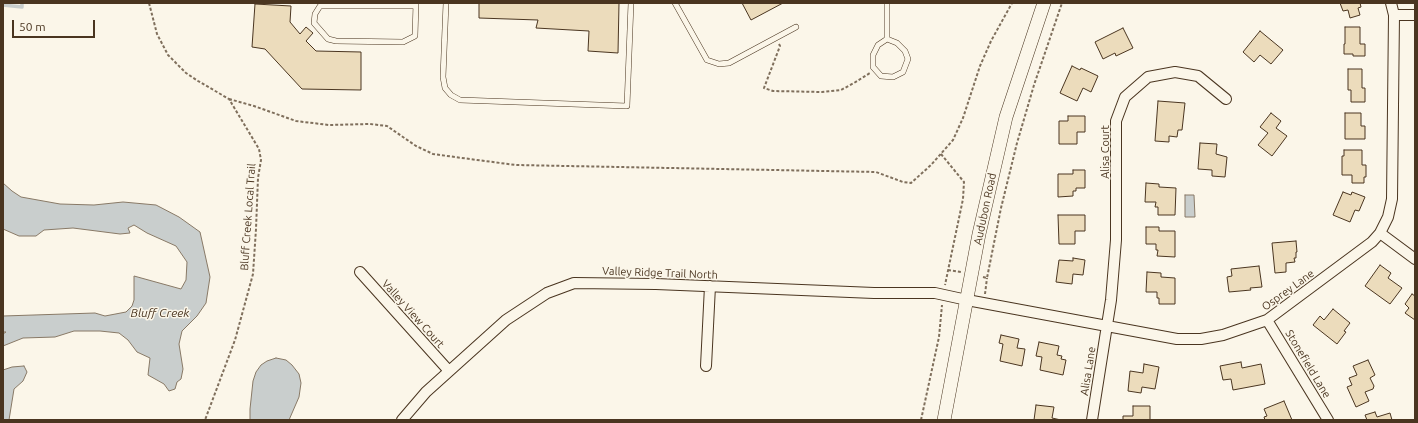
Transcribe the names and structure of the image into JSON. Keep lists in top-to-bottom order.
{
  "streets": {
    "street": [
      "Alisa Court",
      "Audubon Road",
      "Valley Ridge Trail North",
      "Osprey Lane",
      "Valley View Court",
      "Stonefield Lane",
      "Alisa Lane"
    ],
    "path": ["Bluff Creek Local Trail"]
  },
  "crossings": [
    ["Alisa Court", "Osprey Lane"],
    ["Alisa Court", "Alisa Lane"],
    ["Audubon Road", "Valley Ridge Trail North"],
    ["Audubon Road", "Osprey Lane"],
    ["Valley Ridge Trail North", "Osprey Lane"],
    ["Valley Ridge Trail North", "Valley View Court"],
    ["Osprey Lane", "Stonefield Lane"],
    ["Osprey Lane", "Alisa Lane"]
  ],
  "water": ["Bluff Creek"],
  "scale_bar": "50 m"
}
